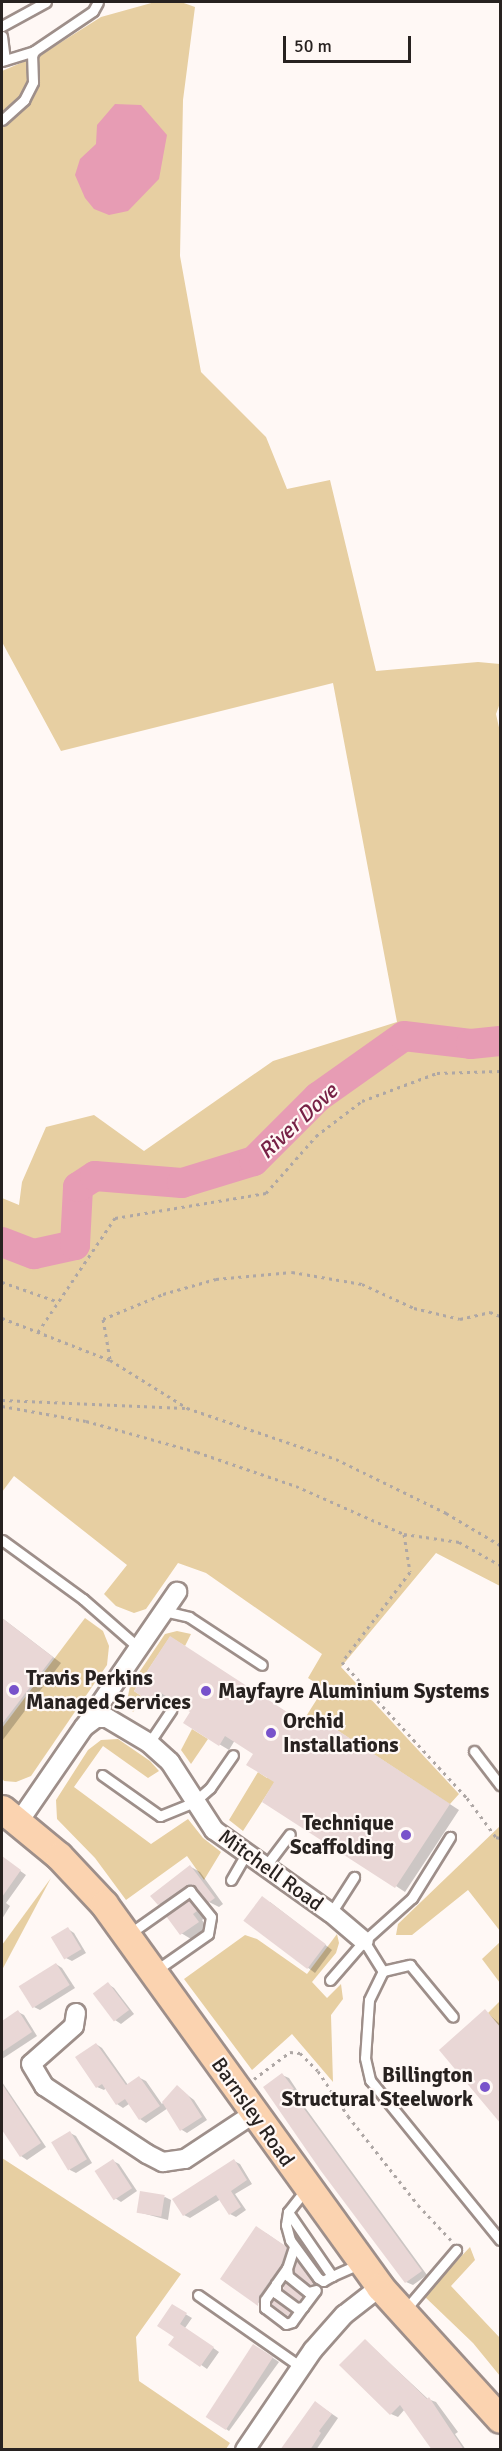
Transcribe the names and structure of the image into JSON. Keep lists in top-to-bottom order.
{
  "streets": {
    "main road": ["Barnsley Road"],
    "street": ["Mitchell Road"]
  },
  "water": ["River Dove"],
  "places": [
    "Travis Perkins Managed Services",
    "Mayfayre Aluminium Systems",
    "Orchid Installations",
    "Technique Scaffolding",
    "Billington Structural Steelwork"
  ],
  "scale_bar": "50 m"
}
